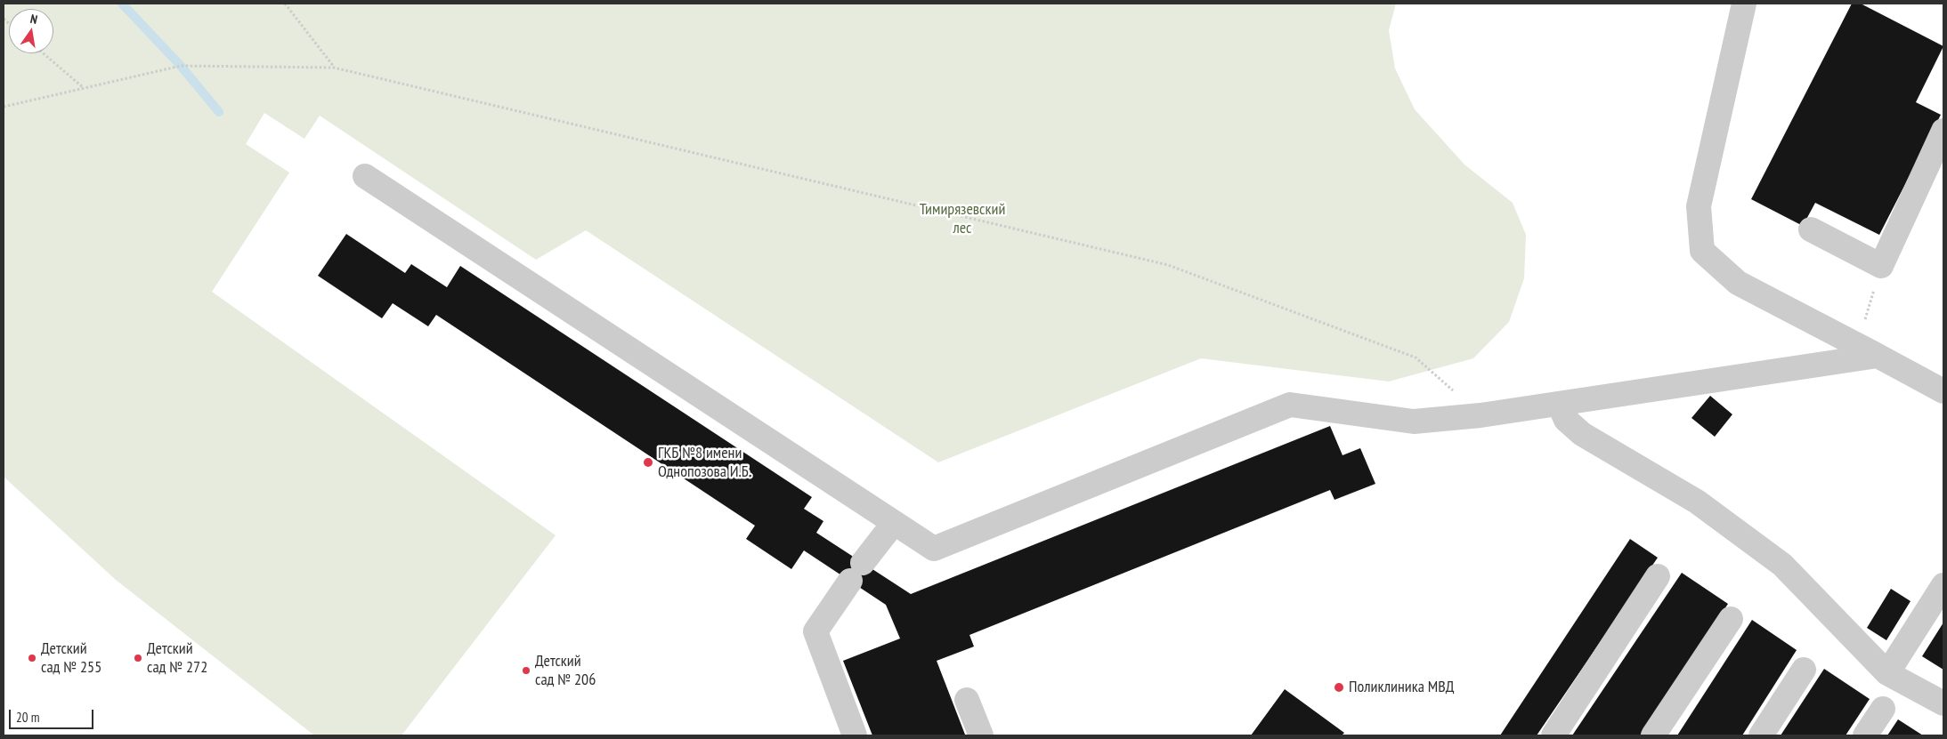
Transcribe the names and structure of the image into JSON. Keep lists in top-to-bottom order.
{
  "parks": ["Тимирязевский лес"],
  "places": [
    "ГКБ №8 имени Однопозова И.Б.",
    "Детский сад № 255",
    "Детский сад № 272",
    "Детский сад № 206",
    "Поликлиника МВД"
  ],
  "scale_bar": "20 m",
  "north": "top"
}
